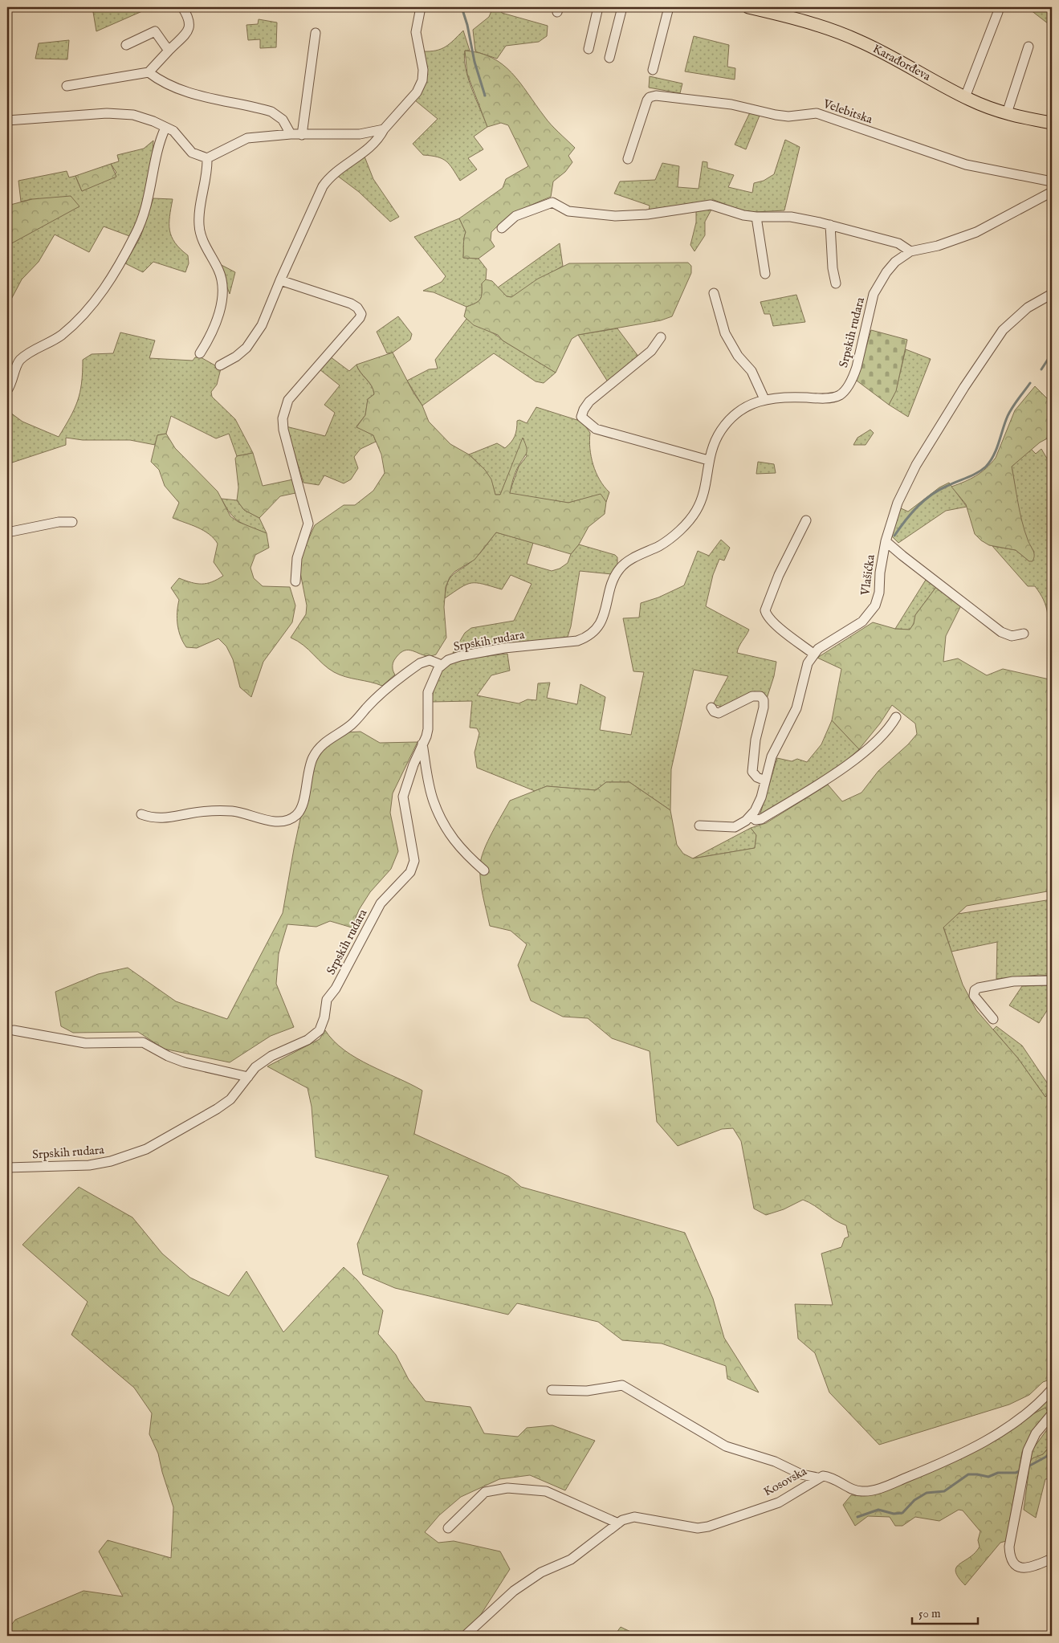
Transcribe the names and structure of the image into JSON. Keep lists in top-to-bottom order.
{
  "streets": {
    "main road": ["Karađorđeva"],
    "street": [
      "Velebitska",
      "Srpskih rudara",
      "Vlašićka",
      "Kosovska"
    ]
  },
  "scale_bar": "50 m"
}
